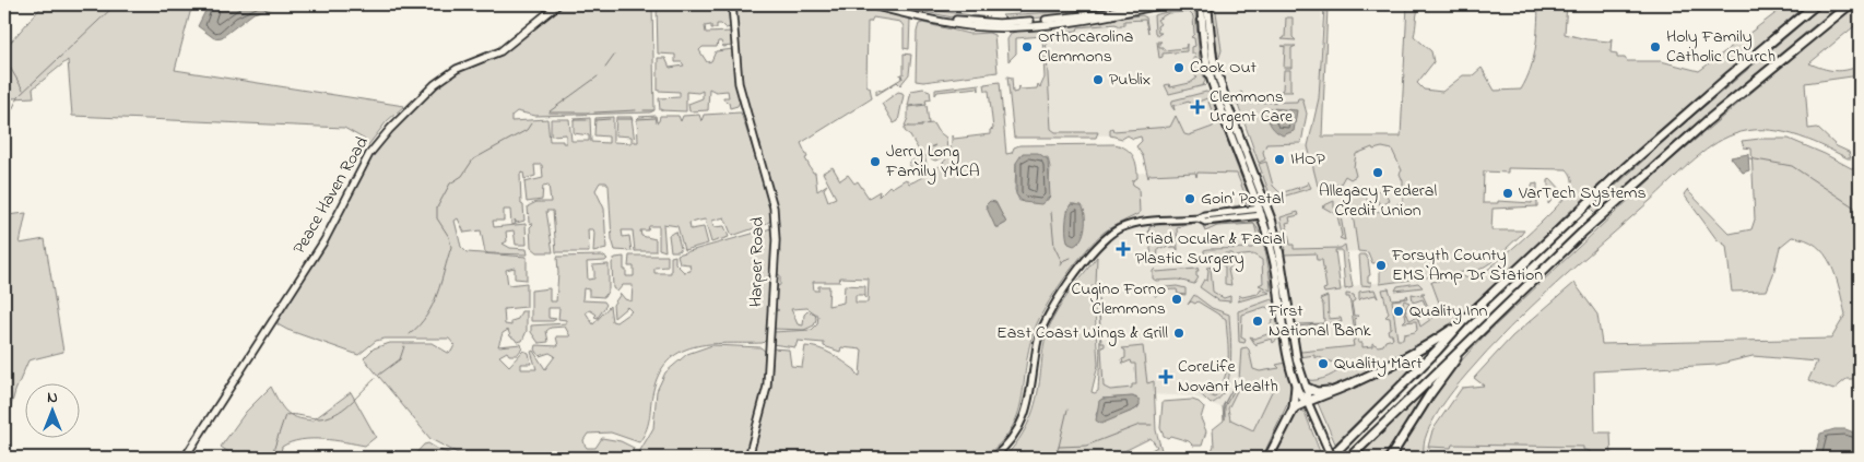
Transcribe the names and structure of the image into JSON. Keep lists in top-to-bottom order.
{
  "streets": {
    "main road": ["Peace Haven Road", "Harper Road"]
  },
  "places": {
    "other": [
      "Orthocarolina Clemmons",
      "Holy Family Catholic Church",
      "Cook Out",
      "Publix",
      "IHOP",
      "Jerry Long Family YMCA",
      "Allegacy Federal Credit Union",
      "VarTech Systems",
      "Goin' Postal",
      "Forsyth County EMS Amp Dr Station",
      "Cugino Forno Clemmons",
      "Quality Inn",
      "First National Bank",
      "East Coast Wings & Grill",
      "Quality Mart"
    ],
    "health": ["Clemmons Urgent Care", "Triad Ocular & Facial Plastic Surgery", "CoreLife Novant Health"]
  },
  "north": "top"
}
